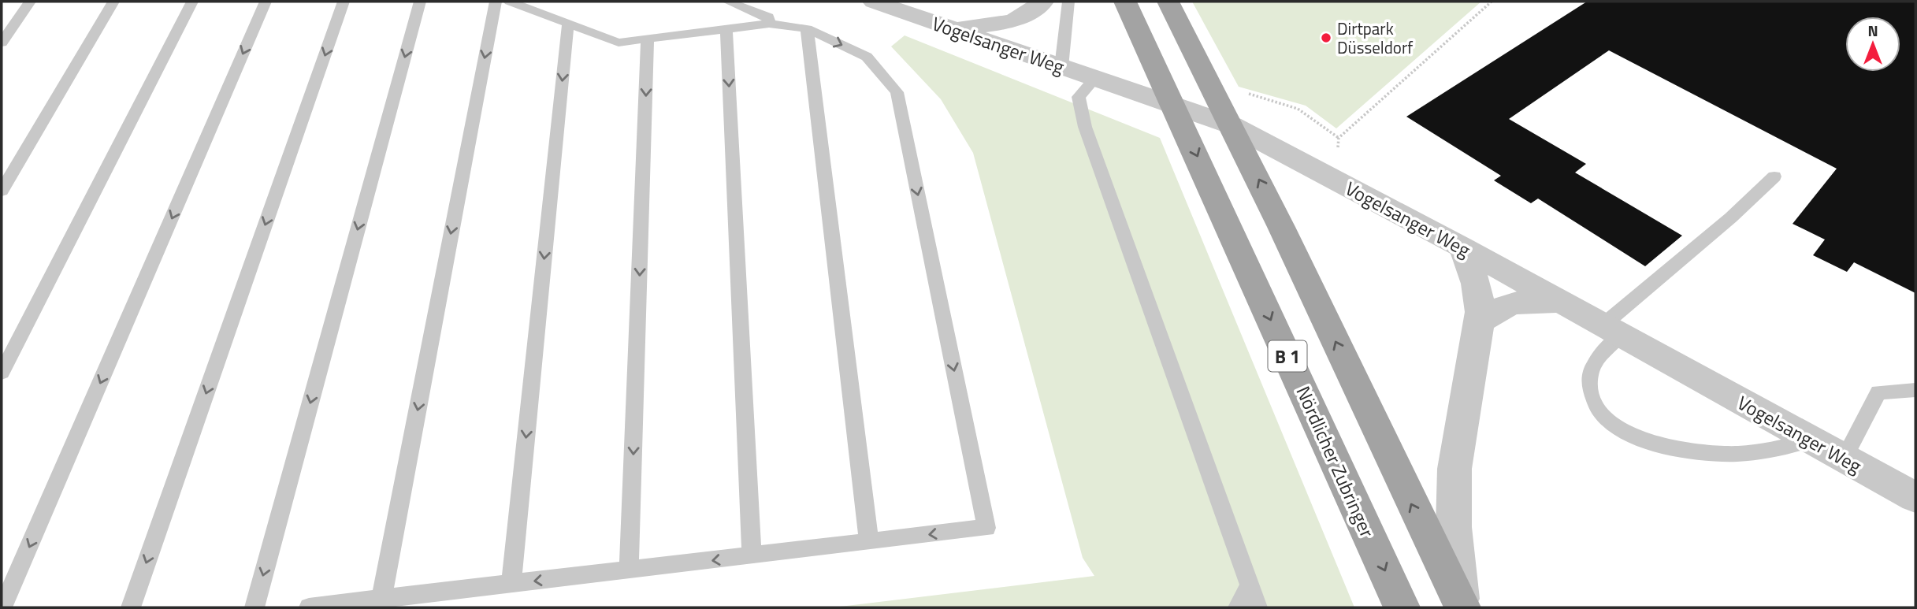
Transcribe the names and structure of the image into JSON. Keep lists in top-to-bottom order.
{
  "streets": {
    "main road": ["B 1", "Nördlicher Zubringer"],
    "street": ["Vogelsanger Weg"]
  },
  "crossings": [
    ["Vogelsanger Weg", "B 1"],
    ["Vogelsanger Weg", "Nördlicher Zubringer"],
    ["B 1", "Nördlicher Zubringer"]
  ],
  "places": ["Dirtpark Düsseldorf"],
  "north": "top"
}
